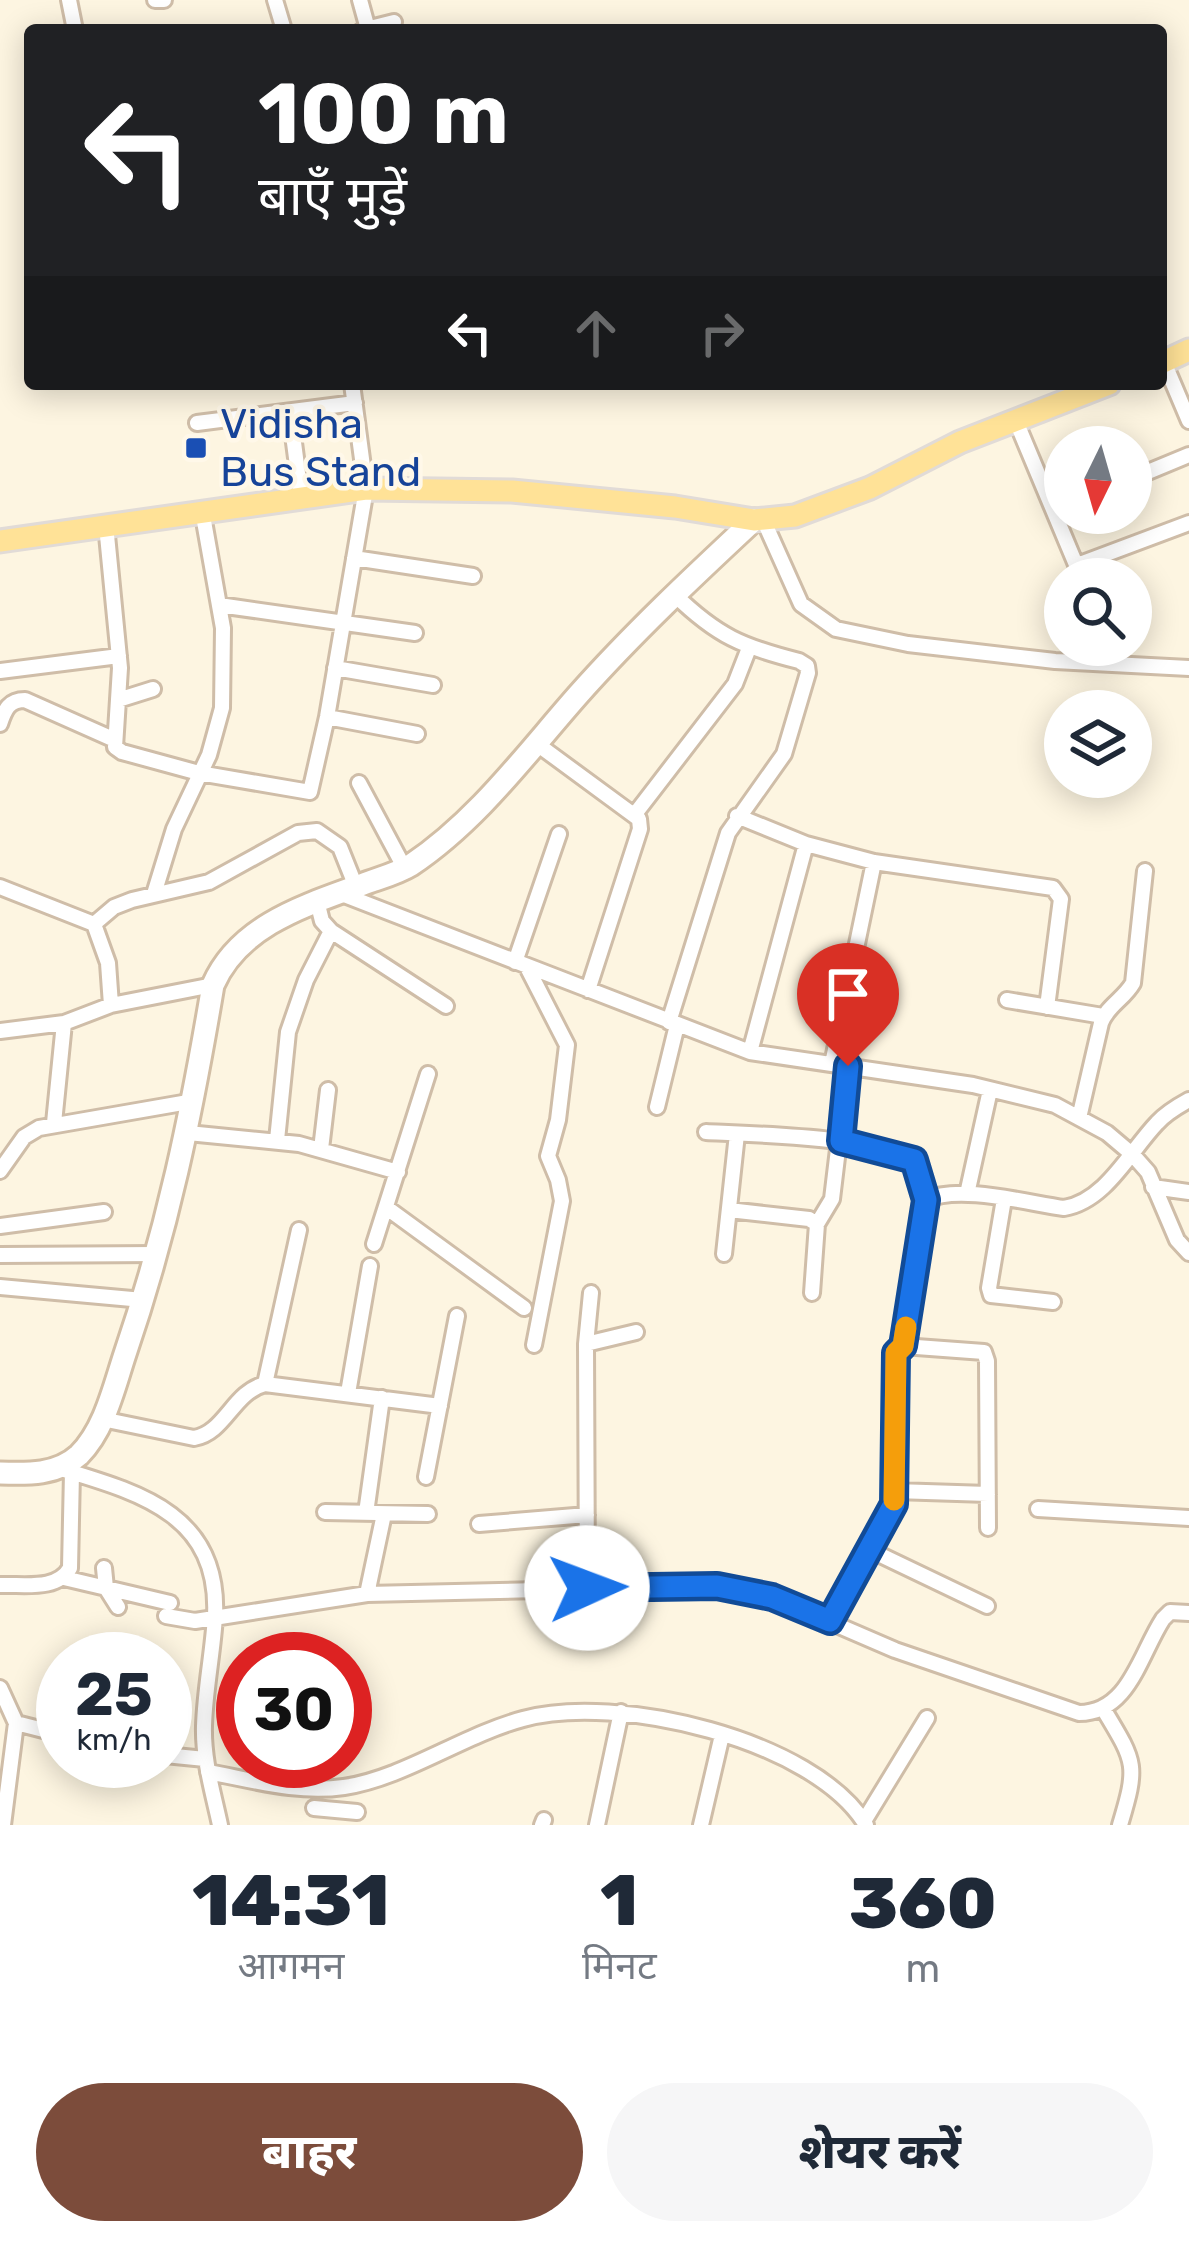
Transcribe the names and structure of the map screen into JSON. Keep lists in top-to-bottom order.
{
  "places": {
    "transit": ["Vidisha Bus Stand"]
  },
  "north": "bottom",
  "page": {
    "turn": ["100 m", "बाएँ मुड़ें"],
    "speed": "25 km/h",
    "limit": "30",
    "eta": [
      "14:31",
      "आगमन",
      "1",
      "मिनट",
      "360",
      "m"
    ],
    "buttons": ["बाहर", "शेयर करें"]
  }
}
